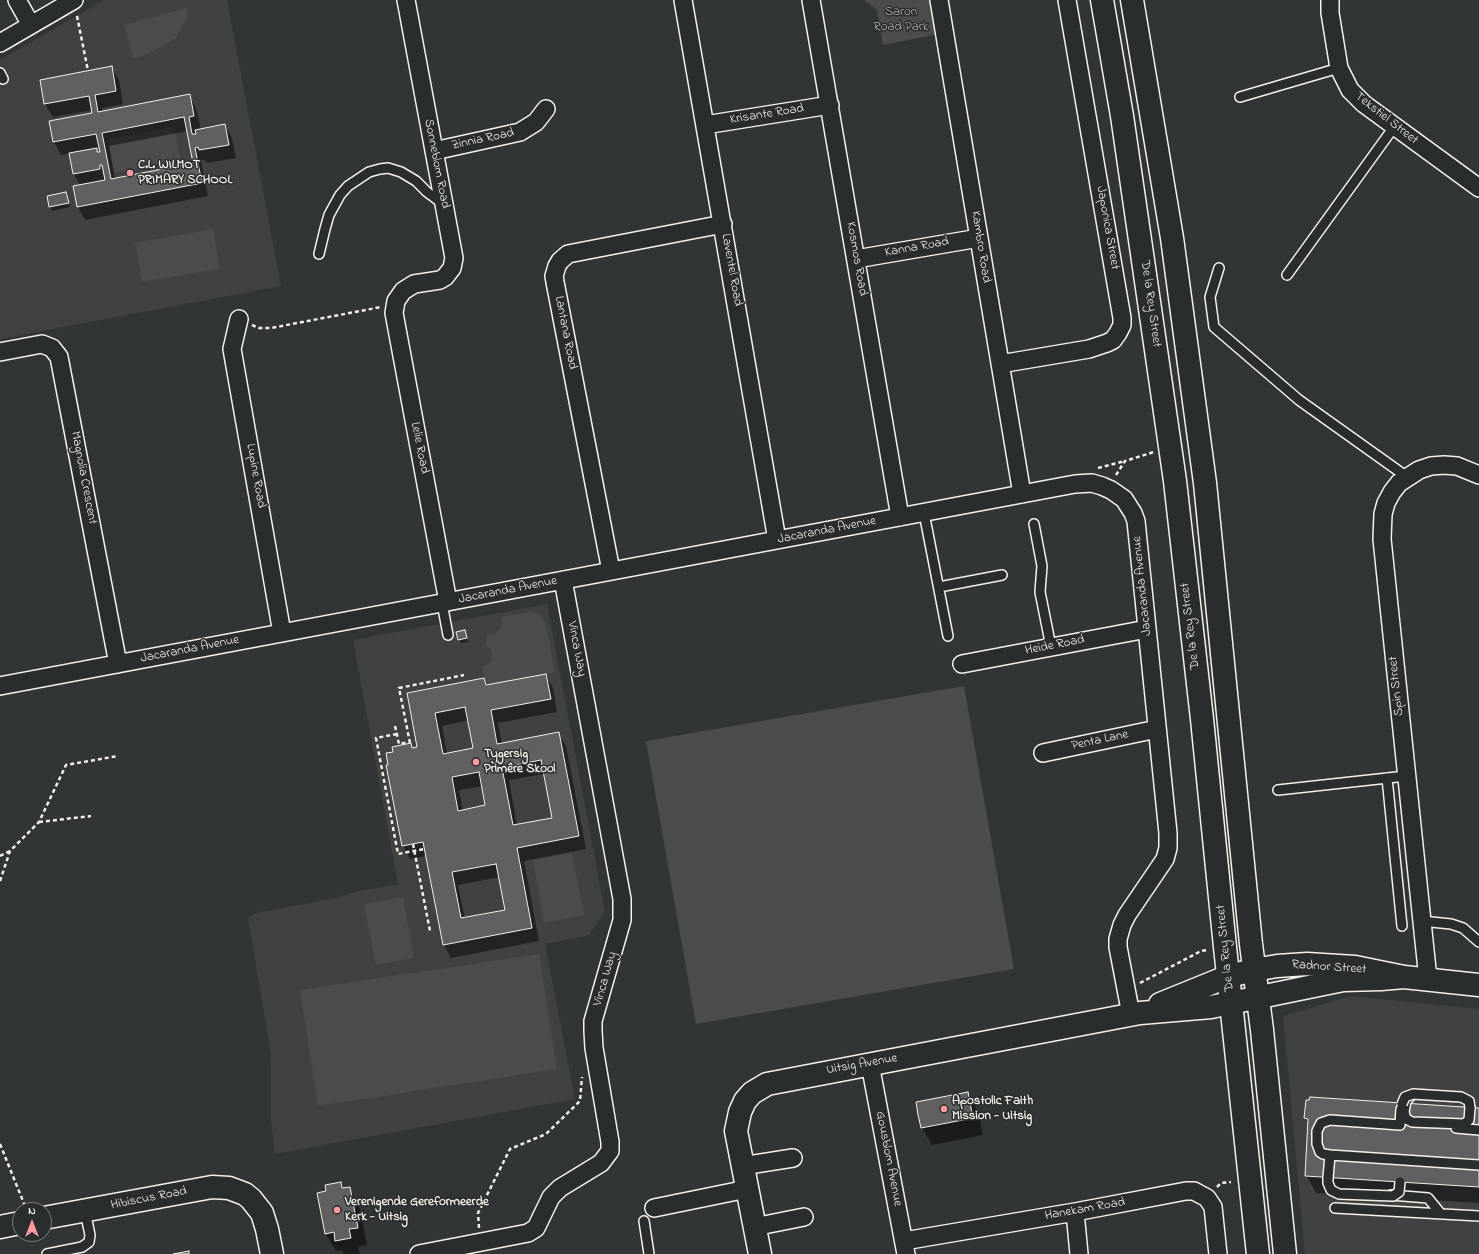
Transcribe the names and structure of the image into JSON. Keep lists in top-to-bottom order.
{
  "streets": {
    "main road": [
      "De la Rey Street",
      "Radnor Street",
      "Uitsig Avenue",
      "Hibiscus Road"
    ],
    "street": [
      "Krisante Road",
      "Tekstiel Street",
      "Zinnia Road",
      "Sonneblom Road",
      "Japonica Street",
      "Kambro Road",
      "Kanna Road",
      "Kosmos Road",
      "Laventel Road",
      "Lantana Road",
      "Lelie Road",
      "Lupine Road",
      "Magnolia Crescent",
      "Jacaranda Avenue",
      "Heide Road",
      "Vinca Way",
      "Spin Street",
      "Penta Lane",
      "Gousblom Avenue",
      "Hanekam Road"
    ]
  },
  "crossings": [
    ["Krisante Road", "Kosmos Road"],
    ["Krisante Road", "Laventel Road"],
    ["Zinnia Road", "Sonneblom Road"],
    ["Sonneblom Road", "Lelie Road"],
    ["Japonica Street", "Kambro Road"],
    ["Kambro Road", "Kanna Road"],
    ["Kambro Road", "Jacaranda Avenue"],
    ["Kanna Road", "Kosmos Road"],
    ["Kosmos Road", "Jacaranda Avenue"],
    ["Laventel Road", "Lantana Road"],
    ["Laventel Road", "Jacaranda Avenue"],
    ["De la Rey Street", "Radnor Street"],
    ["De la Rey Street", "Uitsig Avenue"],
    ["Lantana Road", "Jacaranda Avenue"],
    ["Lelie Road", "Jacaranda Avenue"],
    ["Lupine Road", "Jacaranda Avenue"],
    ["Magnolia Crescent", "Jacaranda Avenue"],
    ["Jacaranda Avenue", "Heide Road"],
    ["Jacaranda Avenue", "Vinca Way"],
    ["Jacaranda Avenue", "Penta Lane"],
    ["Jacaranda Avenue", "Uitsig Avenue"],
    ["Spin Street", "Radnor Street"],
    ["Radnor Street", "Uitsig Avenue"],
    ["Uitsig Avenue", "Gousblom Avenue"],
    ["Gousblom Avenue", "Hanekam Road"]
  ],
  "parks": ["Saron Road Park"],
  "places": [
    "C.L. WILMOT PRIMARY SCHOOL",
    "Tygersig Primêre Skool",
    "Apostolic Faith Mission - Uitsig",
    "Verenigende Gereformeerde Kerk - Uitsig"
  ],
  "north": "top"
}
